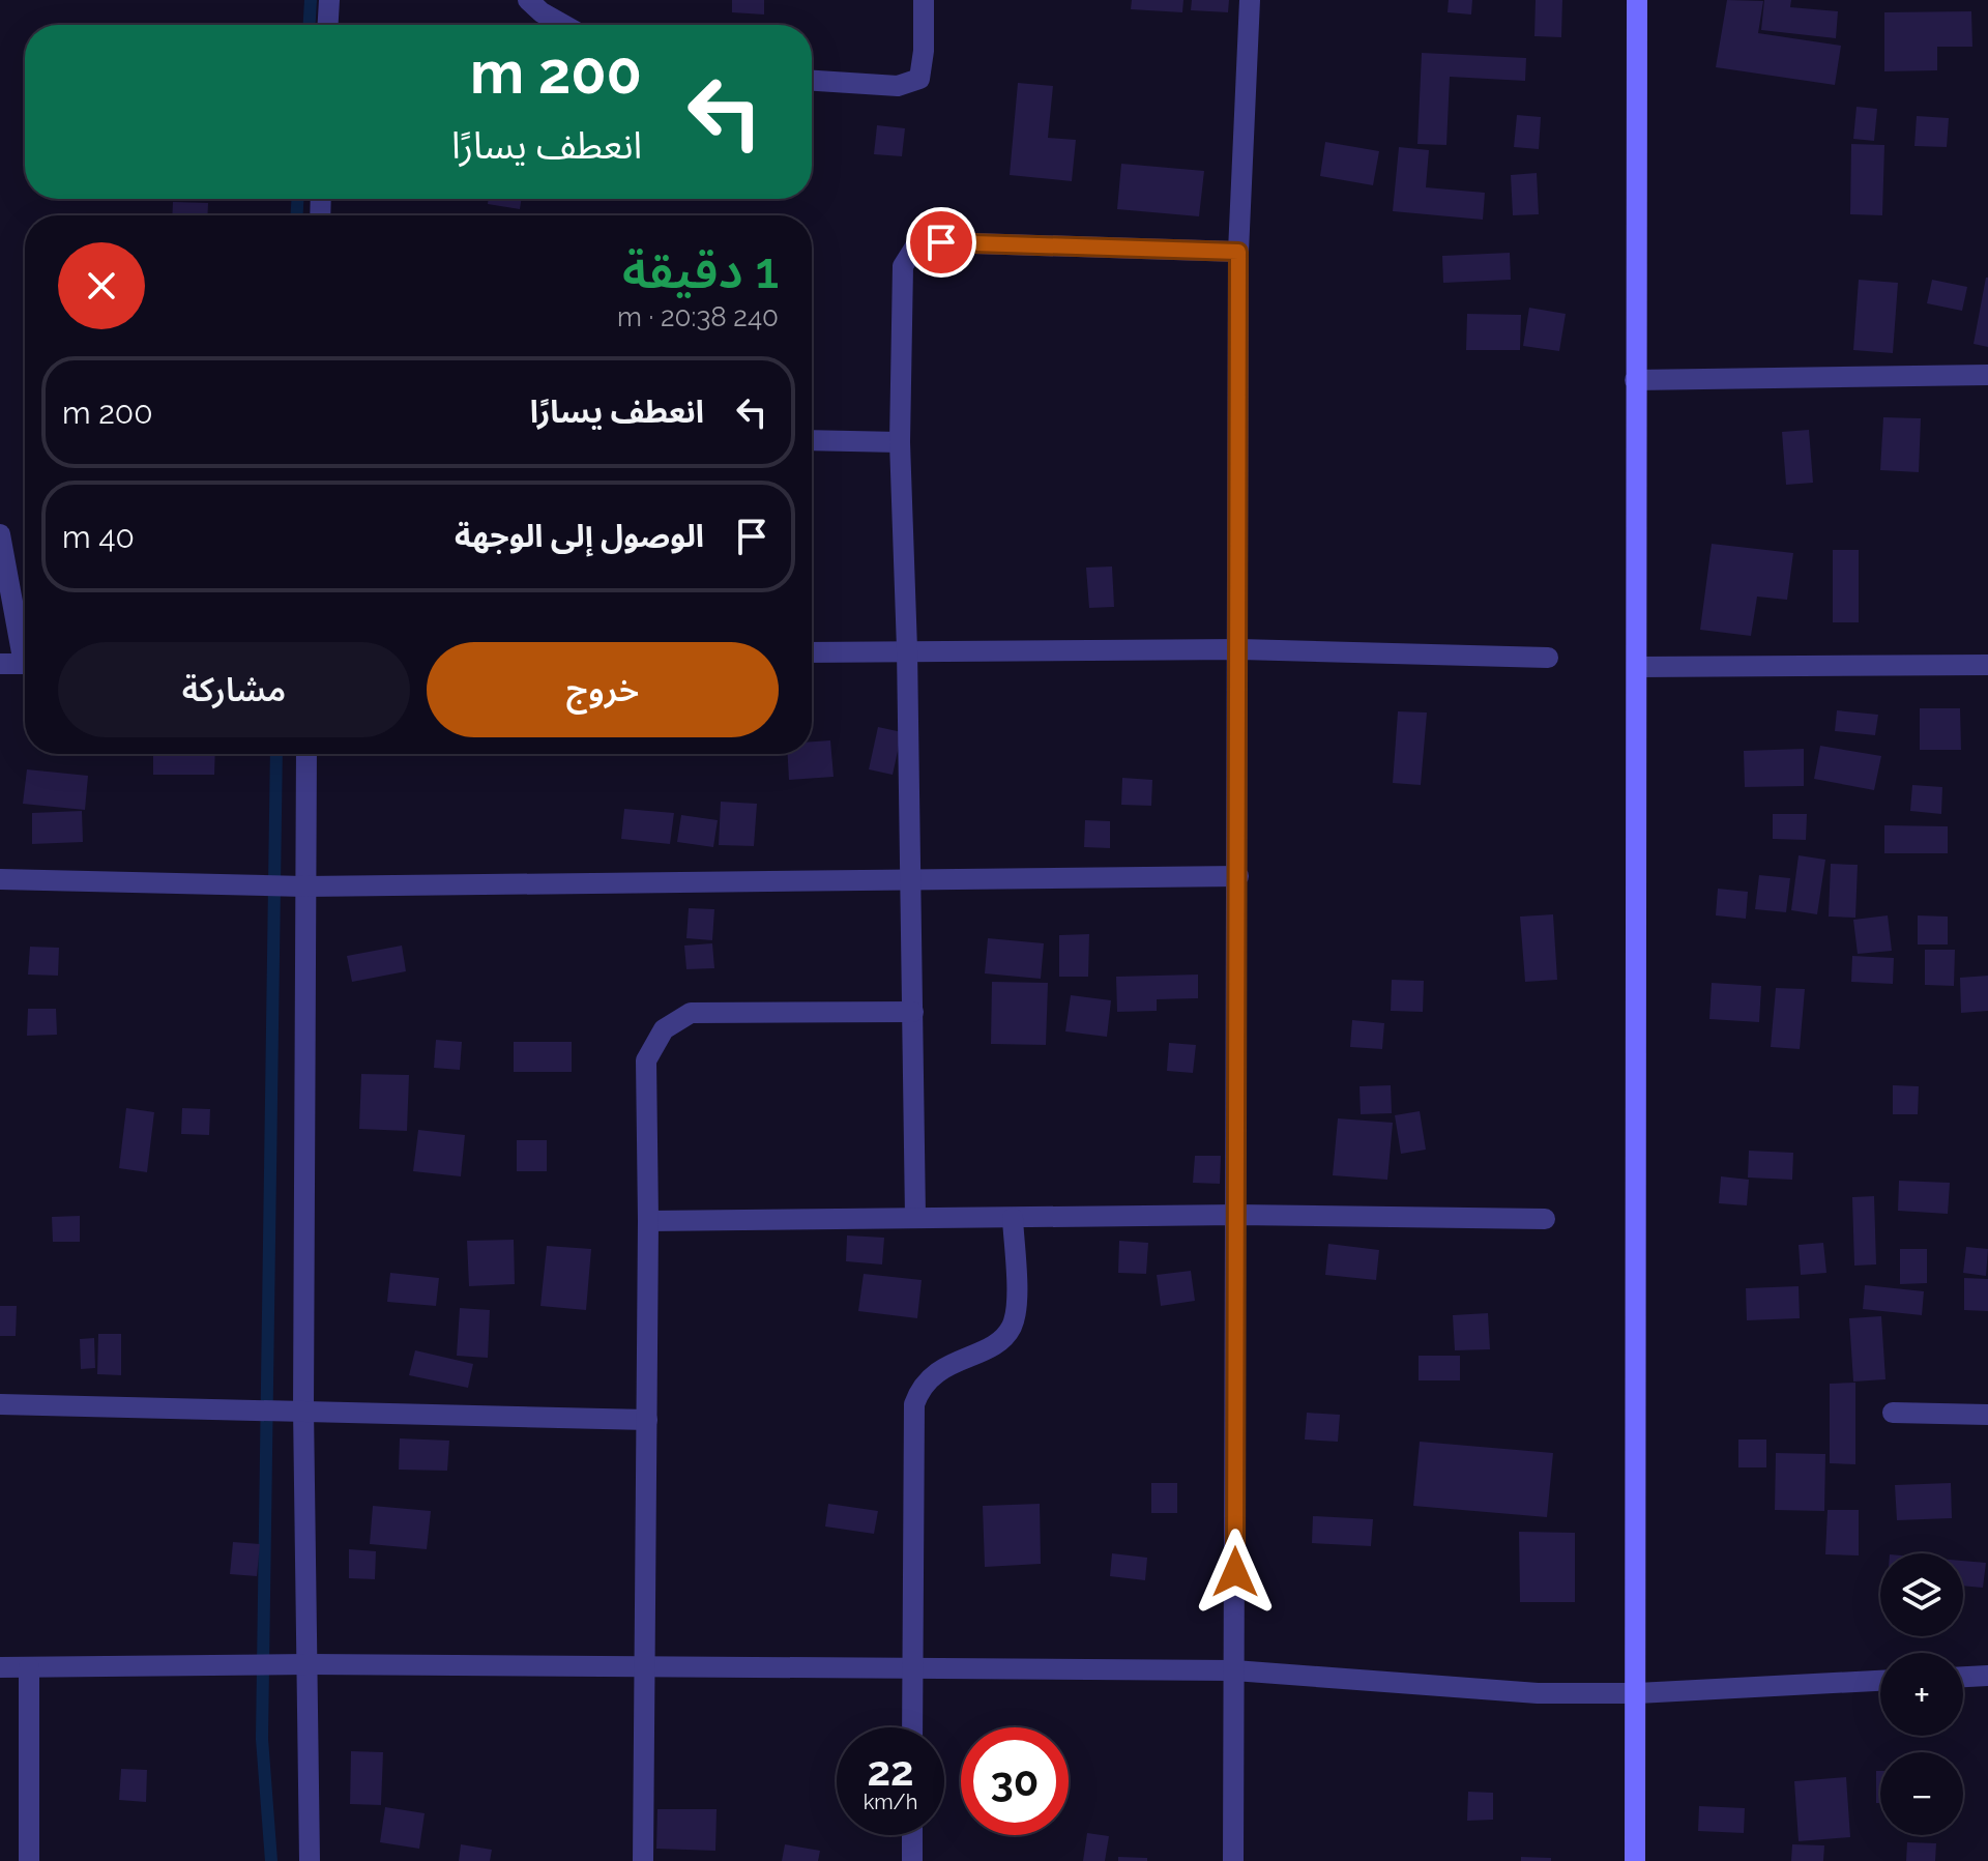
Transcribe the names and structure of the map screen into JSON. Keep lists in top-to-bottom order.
{
  "page": {
    "turn": ["200 m", "انعطف يسارًا"],
    "heading": ["1 دقيقة", "240 m · 20:38"],
    "list": [
      {
        "name": "انعطف يسارًا",
        "value": "200 m"
      },
      {
        "name": "الوصول إلى الوجهة",
        "value": "40 m"
      }
    ],
    "buttons": ["خروج", "مشاركة"],
    "map_buttons": ["+", "−"],
    "speed": "22 km/h",
    "limit": "30"
  }
}
